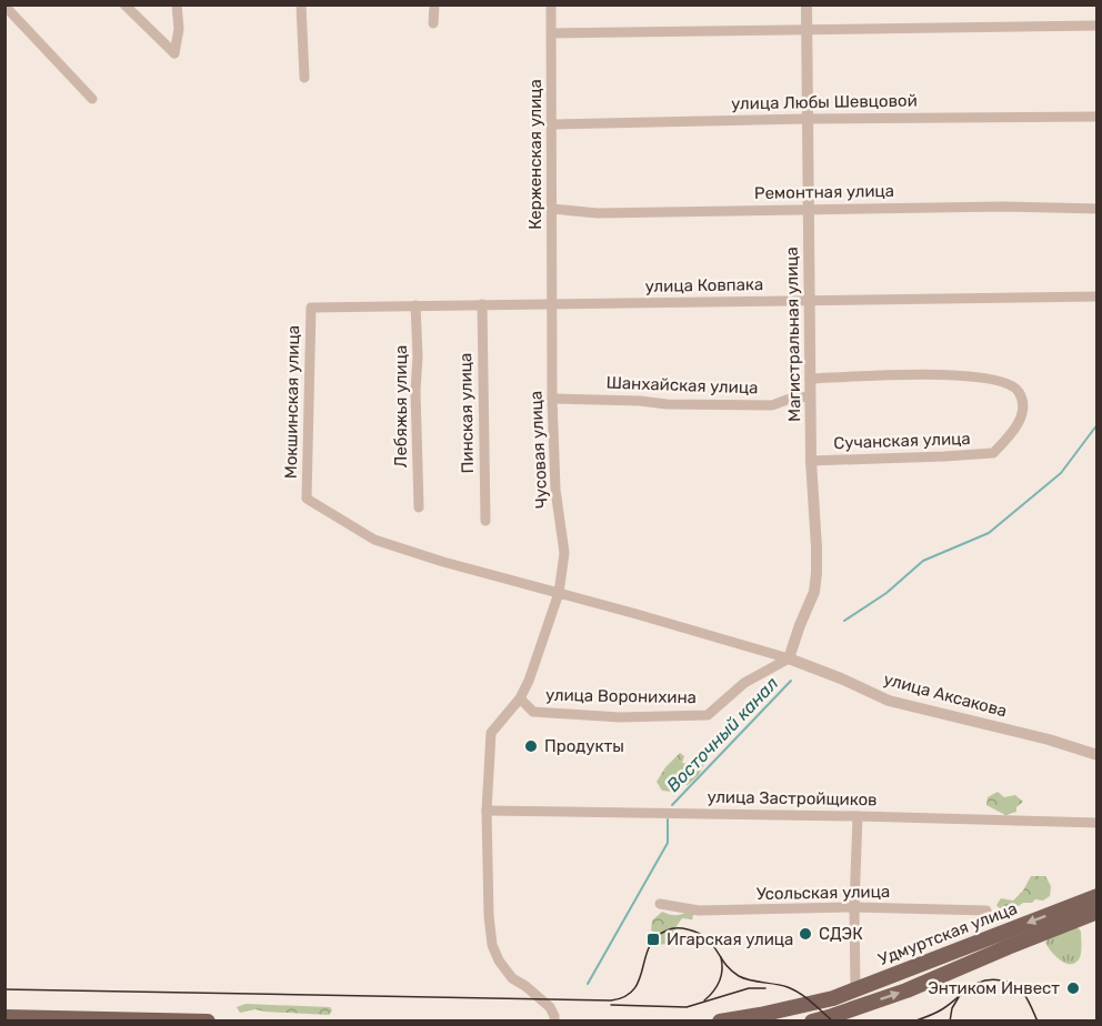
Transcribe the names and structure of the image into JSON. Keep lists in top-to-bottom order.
{
  "streets": {
    "main road": ["Удмуртская улица"],
    "street": [
      "улица Любы Шевцовой",
      "Керженская улица",
      "Ремонтная улица",
      "улица Ковпака",
      "Магистральная улица",
      "Шанхайская улица",
      "Мокшинская улица",
      "Лебяжья улица",
      "Пинская улица",
      "Сучанская улица",
      "Чусовая улица",
      "улица Аксакова",
      "улица Воронихина",
      "улица Застройщиков",
      "Усольская улица"
    ]
  },
  "crossings": [
    ["улица Любы Шевцовой", "Керженская улица"],
    ["улица Любы Шевцовой", "Магистральная улица"],
    ["Керженская улица", "Ремонтная улица"],
    ["Керженская улица", "улица Ковпака"],
    ["Керженская улица", "Чусовая улица"],
    ["Ремонтная улица", "Магистральная улица"],
    ["улица Ковпака", "Магистральная улица"],
    ["улица Ковпака", "Мокшинская улица"],
    ["улица Ковпака", "Лебяжья улица"],
    ["улица Ковпака", "Пинская улица"],
    ["улица Ковпака", "Чусовая улица"],
    ["Магистральная улица", "Шанхайская улица"],
    ["Магистральная улица", "Сучанская улица"],
    ["Магистральная улица", "улица Аксакова"],
    ["Магистральная улица", "улица Воронихина"],
    ["Шанхайская улица", "Чусовая улица"],
    ["Мокшинская улица", "Чусовая улица"],
    ["Чусовая улица", "улица Воронихина"],
    ["Чусовая улица", "улица Застройщиков"],
    ["улица Аксакова", "улица Воронихина"]
  ],
  "water": ["Восточный канал"],
  "places": {
    "other": ["Продукты", "СДЭК", "Энтиком Инвест"],
    "transit": ["Игарская улица"]
  }
}
